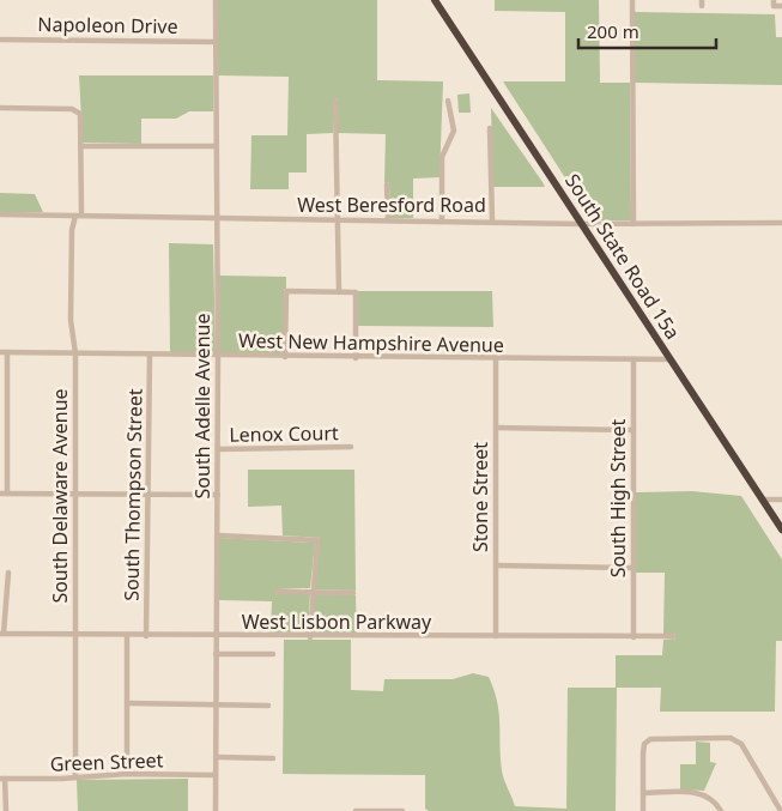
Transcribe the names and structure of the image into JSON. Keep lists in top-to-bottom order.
{
  "streets": {
    "highway": ["South State Road 15a"],
    "street": [
      "Napoleon Drive",
      "West Beresford Road",
      "West New Hampshire Avenue",
      "South Adelle Avenue",
      "Lenox Court",
      "South Thompson Street",
      "South Delaware Avenue",
      "Stone Street",
      "South High Street",
      "West Lisbon Parkway",
      "Green Street"
    ]
  },
  "crossings": [
    ["Napoleon Drive", "South Adelle Avenue"],
    ["West Beresford Road", "South State Road 15a"],
    ["West Beresford Road", "South Adelle Avenue"],
    ["West Beresford Road", "South Delaware Avenue"],
    ["South State Road 15a", "West New Hampshire Avenue"],
    ["West New Hampshire Avenue", "South Adelle Avenue"],
    ["West New Hampshire Avenue", "South Thompson Street"],
    ["West New Hampshire Avenue", "South Delaware Avenue"],
    ["West New Hampshire Avenue", "Stone Street"],
    ["West New Hampshire Avenue", "South High Street"],
    ["South Adelle Avenue", "Lenox Court"],
    ["South Adelle Avenue", "West Lisbon Parkway"],
    ["South Adelle Avenue", "Green Street"],
    ["South Thompson Street", "West Lisbon Parkway"],
    ["South Delaware Avenue", "West Lisbon Parkway"],
    ["South Delaware Avenue", "Green Street"],
    ["Stone Street", "West Lisbon Parkway"],
    ["South High Street", "West Lisbon Parkway"]
  ],
  "scale_bar": "200 m"
}
